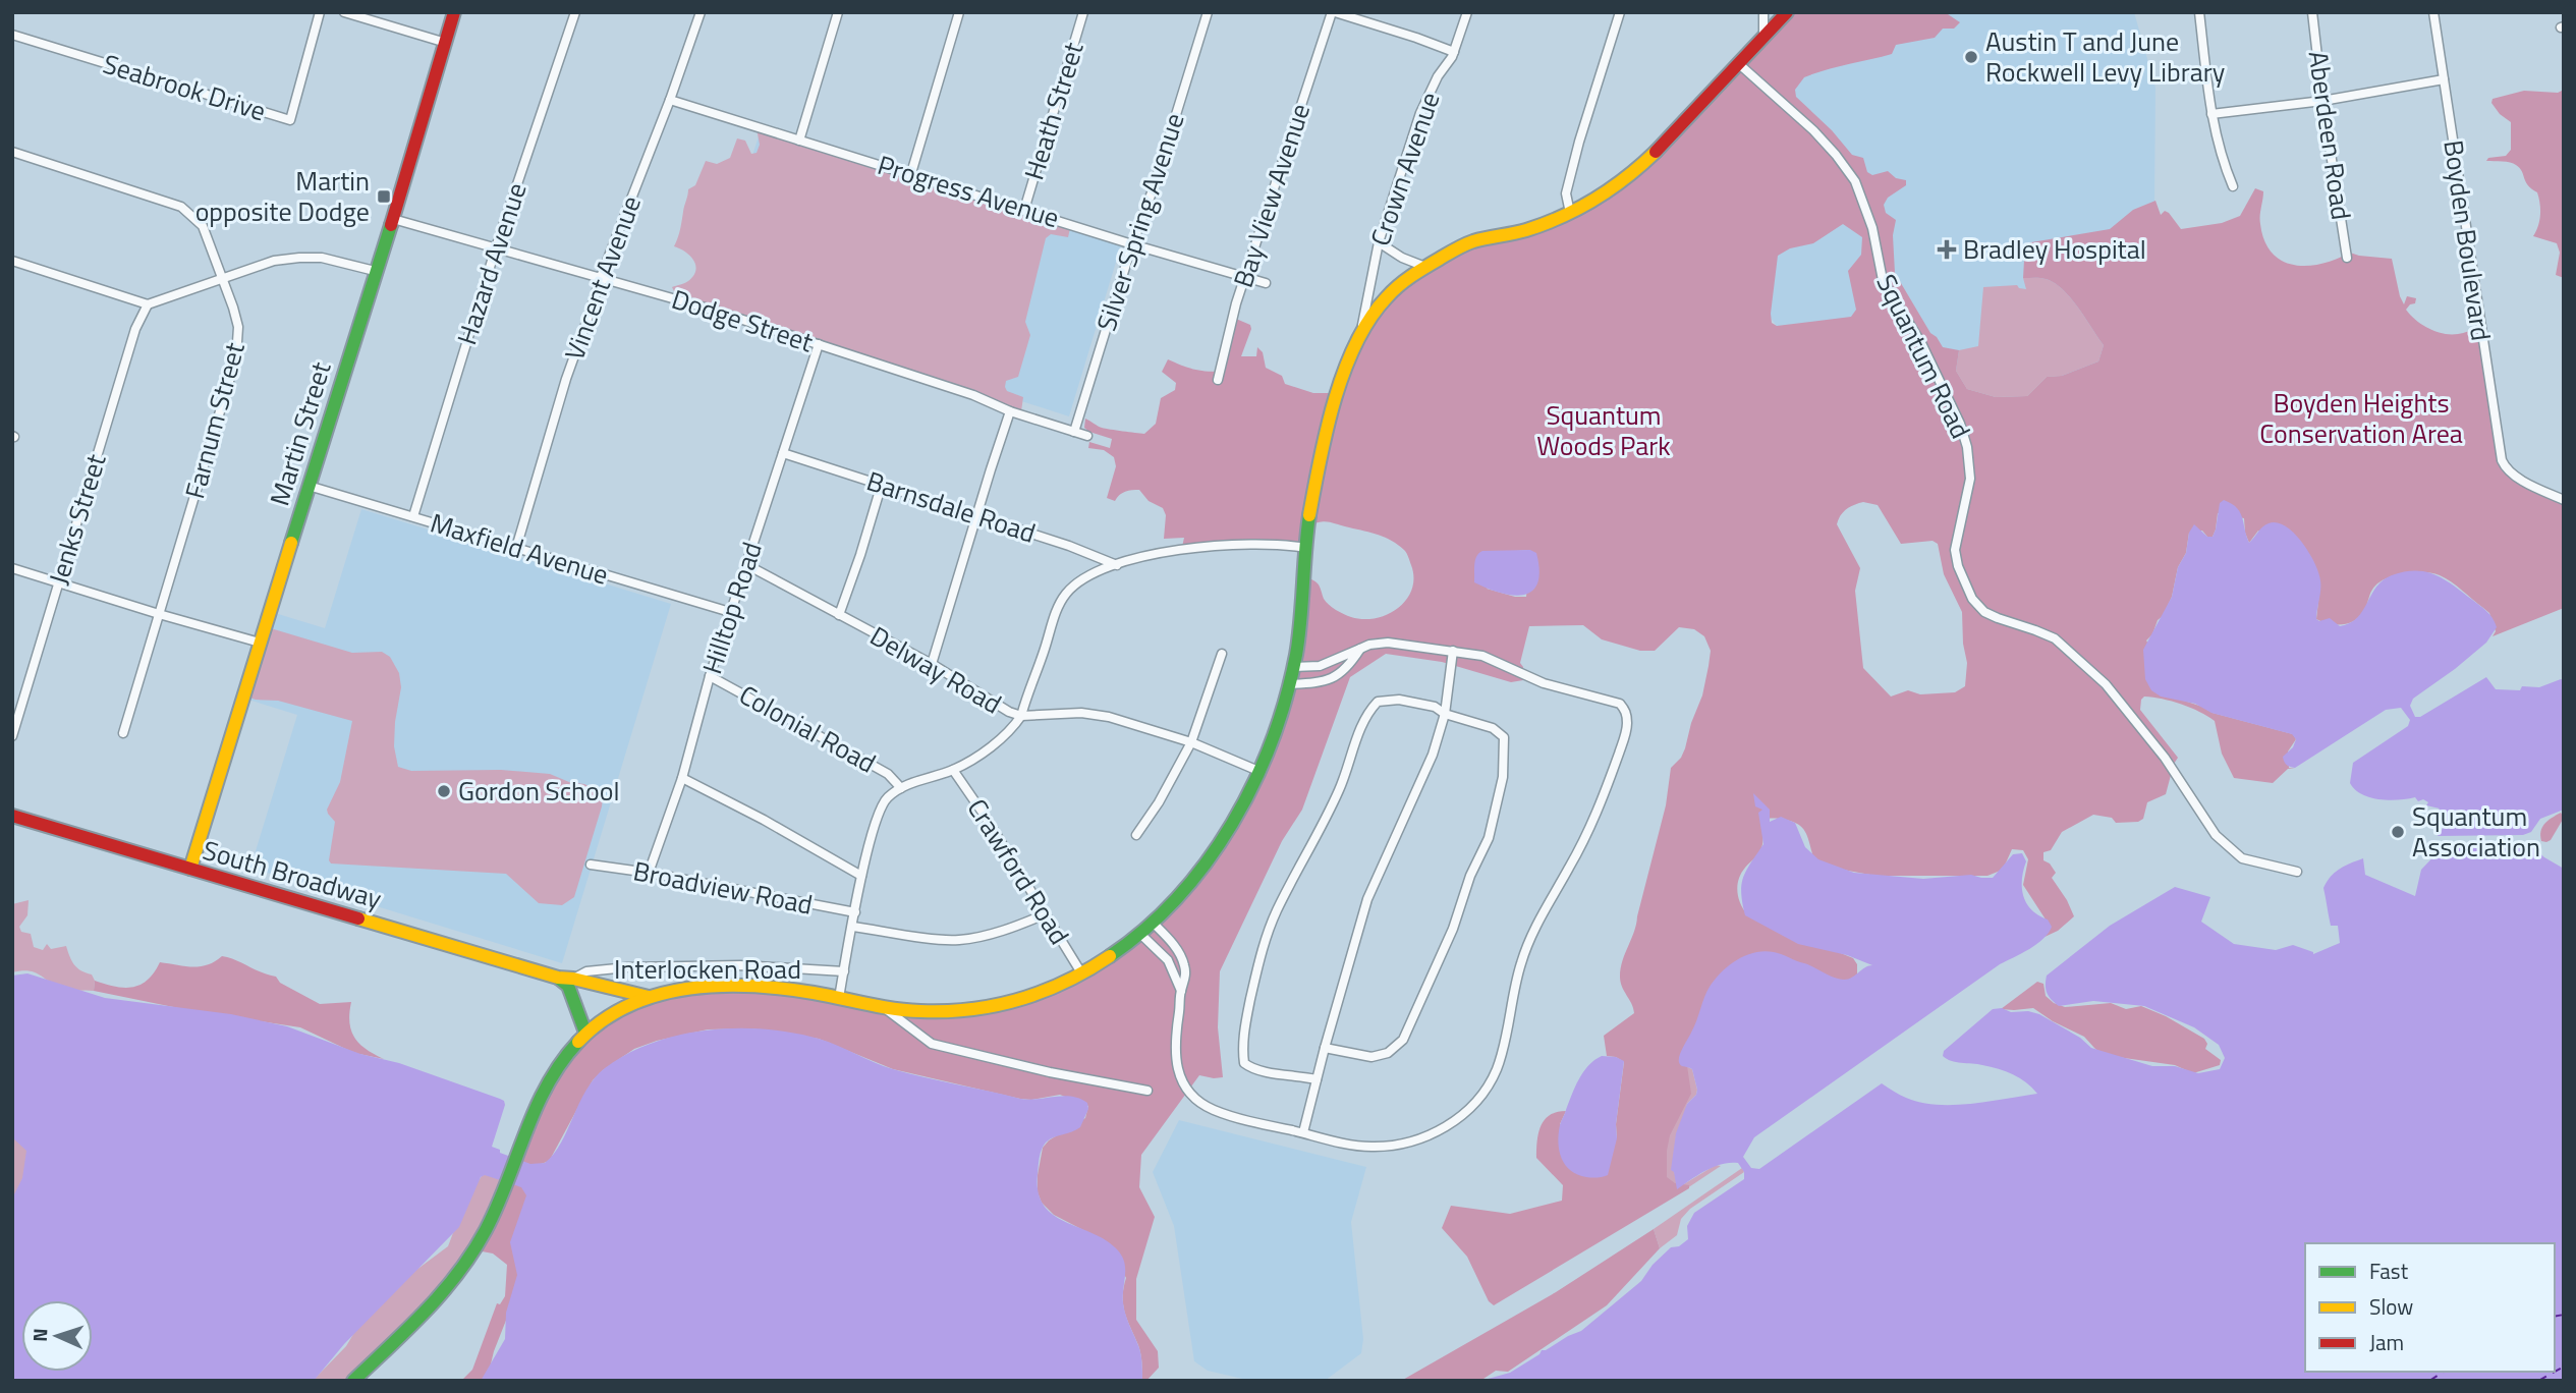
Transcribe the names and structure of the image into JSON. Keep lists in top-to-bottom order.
{
  "streets": {
    "main road": ["Martin Street", "South Broadway"],
    "street": [
      "Seabrook Drive",
      "Heath Street",
      "Aberdeen Road",
      "Crown Avenue",
      "Progress Avenue",
      "Bay View Avenue",
      "Silver Spring Avenue",
      "Boyden Boulevard",
      "Hazard Avenue",
      "Vincent Avenue",
      "Dodge Street",
      "Squantum Road",
      "Farnum Street",
      "Barnsdale Road",
      "Jenks Street",
      "Maxfield Avenue",
      "Hilltop Road",
      "Delway Road",
      "Colonial Road",
      "Crawford Road",
      "Broadview Road",
      "Interlocken Road"
    ]
  },
  "crossings": [
    ["Heath Street", "Progress Avenue"],
    ["Progress Avenue", "Bay View Avenue"],
    ["Progress Avenue", "Silver Spring Avenue"],
    ["Progress Avenue", "Vincent Avenue"],
    ["Silver Spring Avenue", "Dodge Street"],
    ["Hazard Avenue", "Dodge Street"],
    ["Hazard Avenue", "Maxfield Avenue"],
    ["Vincent Avenue", "Dodge Street"],
    ["Vincent Avenue", "Maxfield Avenue"],
    ["Dodge Street", "Martin Street"],
    ["Dodge Street", "Hilltop Road"],
    ["Martin Street", "Maxfield Avenue"],
    ["Martin Street", "South Broadway"],
    ["Barnsdale Road", "Hilltop Road"],
    ["Barnsdale Road", "Interlocken Road"],
    ["Maxfield Avenue", "Hilltop Road"],
    ["Hilltop Road", "Delway Road"],
    ["Hilltop Road", "Colonial Road"],
    ["Hilltop Road", "Broadview Road"],
    ["Delway Road", "Interlocken Road"],
    ["Colonial Road", "Interlocken Road"],
    ["Crawford Road", "Interlocken Road"],
    ["South Broadway", "Interlocken Road"],
    ["Broadview Road", "Interlocken Road"]
  ],
  "parks": ["Boyden Heights Conservation Area", "Squantum Woods Park"],
  "places": {
    "other": ["Austin T and June Rockwell Levy Library", "Gordon School", "Squantum Association"],
    "transit": ["Martin opposite Dodge"],
    "health": ["Bradley Hospital"]
  },
  "legend": ["Fast", "Slow", "Jam"],
  "north": "left"
}
